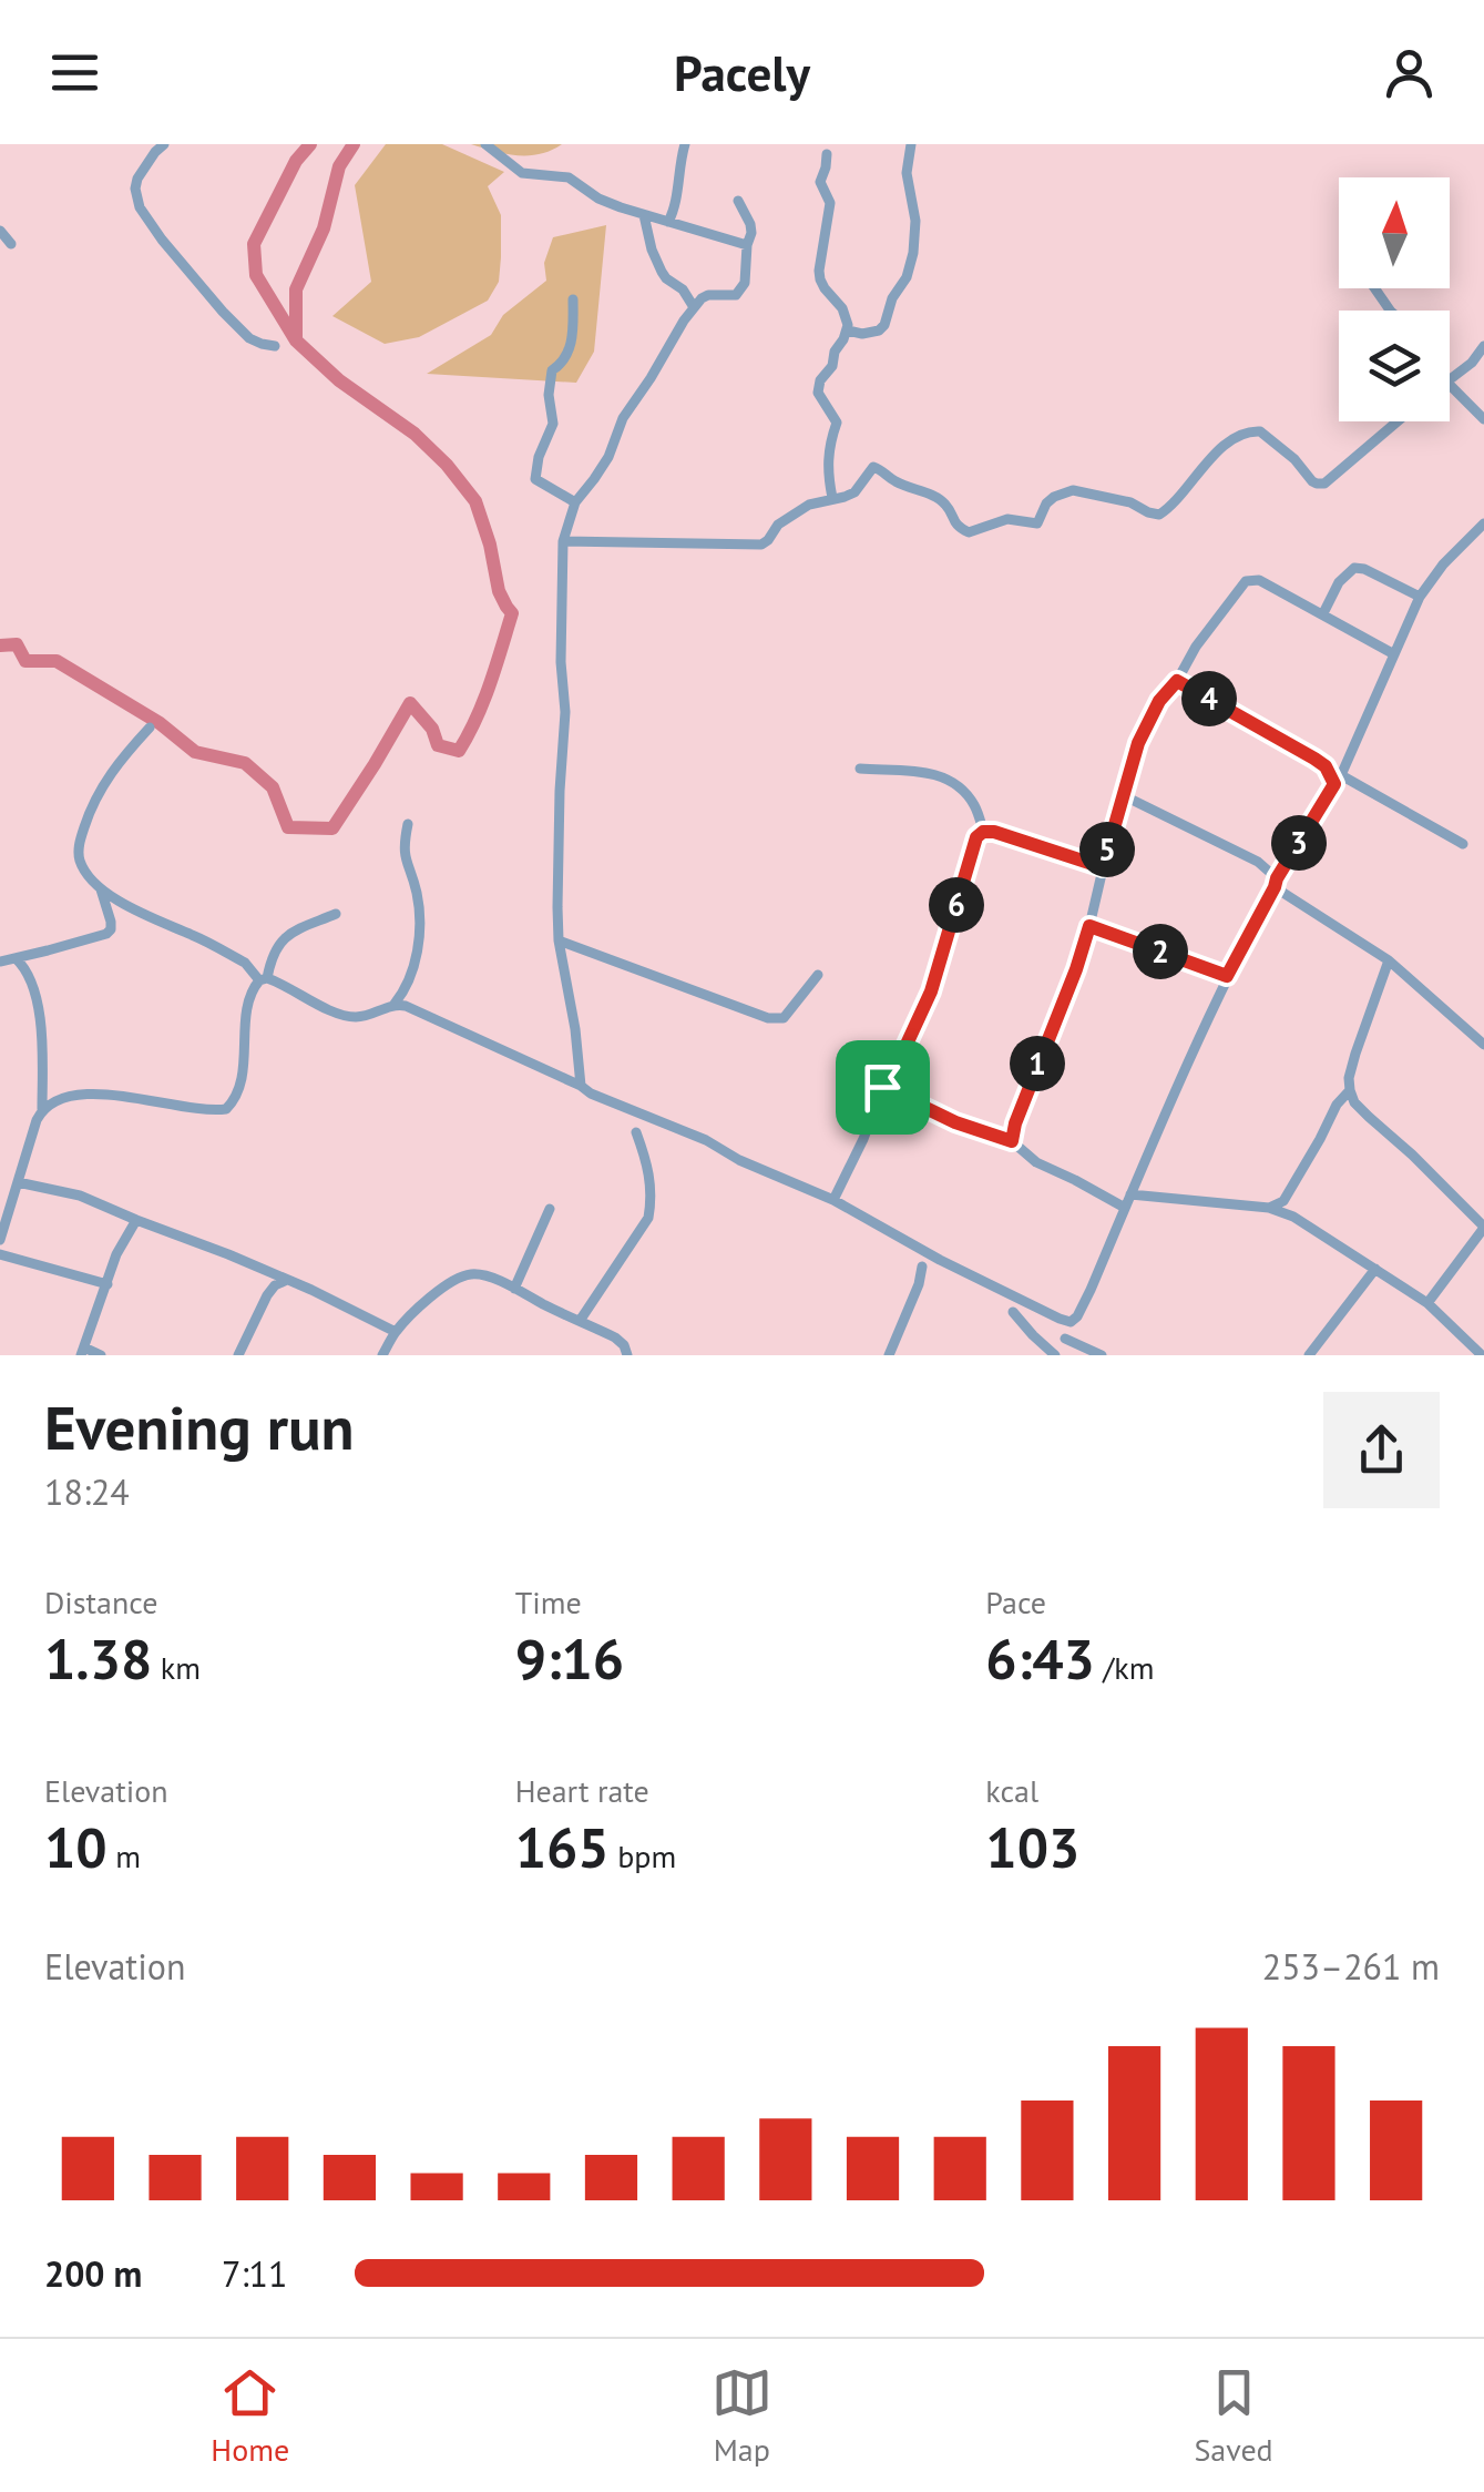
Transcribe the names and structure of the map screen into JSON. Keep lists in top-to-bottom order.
{
  "north": "top",
  "page": {
    "header": "Pacely",
    "pins": [
      "4",
      "3",
      "5",
      "6",
      "2",
      "1"
    ],
    "heading": ["Evening run", "18:24"],
    "stats": [
      ["Distance", "1.38 km"],
      ["Time", "9:16"],
      ["Pace", "6:43 /km"],
      ["Elevation", "10 m"],
      ["Heart rate", "165 bpm"],
      ["kcal", "103"]
    ],
    "chart": ["Elevation", "253–261 m"],
    "list": [
      {
        "name": "200 m",
        "note": "7:11"
      }
    ],
    "tabs": ["Home", "Map", "Saved"]
  }
}
